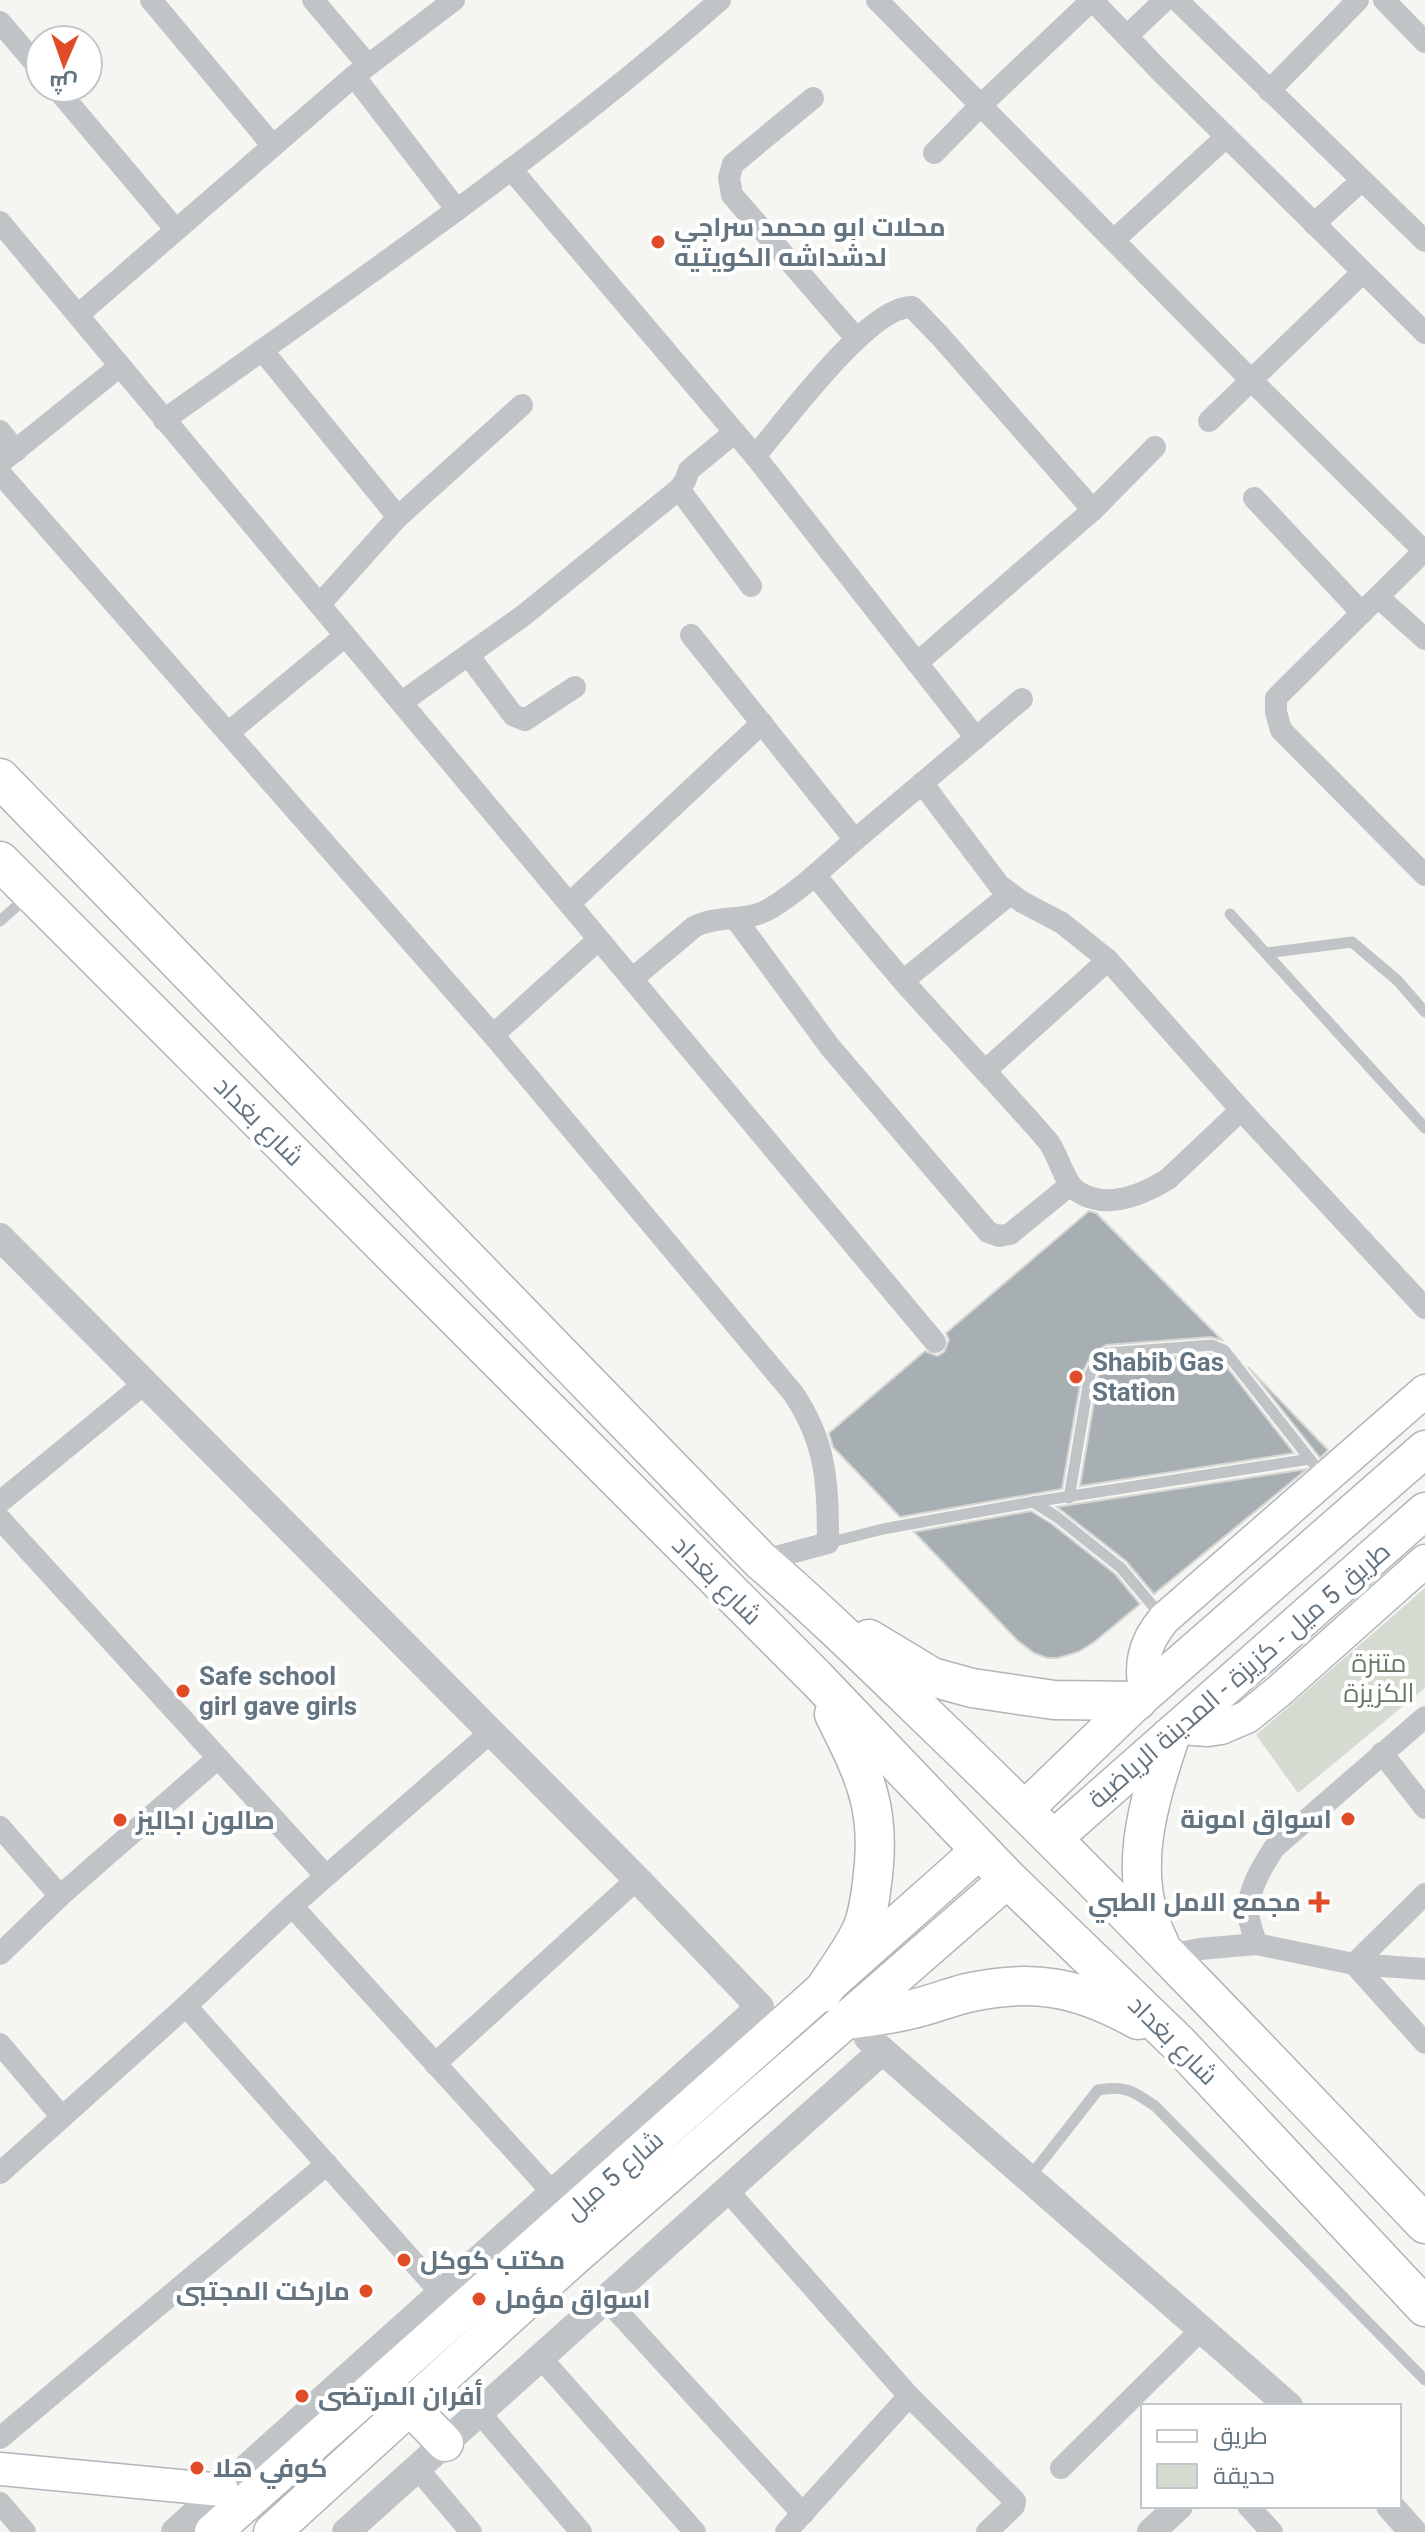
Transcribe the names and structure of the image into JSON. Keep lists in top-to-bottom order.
{
  "streets": {
    "highway": ["شارع بغداد"],
    "main road": ["طريق 5 ميل - كزيزة - المدينة الرياضية", "شارع 5 ميل"]
  },
  "crossings": [
    ["شارع بغداد", "طريق 5 ميل - كزيزة - المدينة الرياضية"],
    ["شارع بغداد", "شارع 5 ميل"]
  ],
  "parks": ["متنزة الكزيزة"],
  "places": {
    "other": [
      "محلات ابو محمد سراجي لدشداشه الكويتيه",
      "Shabib Gas Station",
      "Safe school girl gave girls",
      "اسواق امونة",
      "صالون اجاليز",
      "مكتب كوكل",
      "ماركت المجتبى",
      "اسواق مؤمل",
      "أفران المرتضى",
      "كوفي هلا"
    ],
    "health": ["مجمع الامل الطبي"]
  },
  "legend": ["طريق", "حديقة"],
  "north": "bottom"
}
